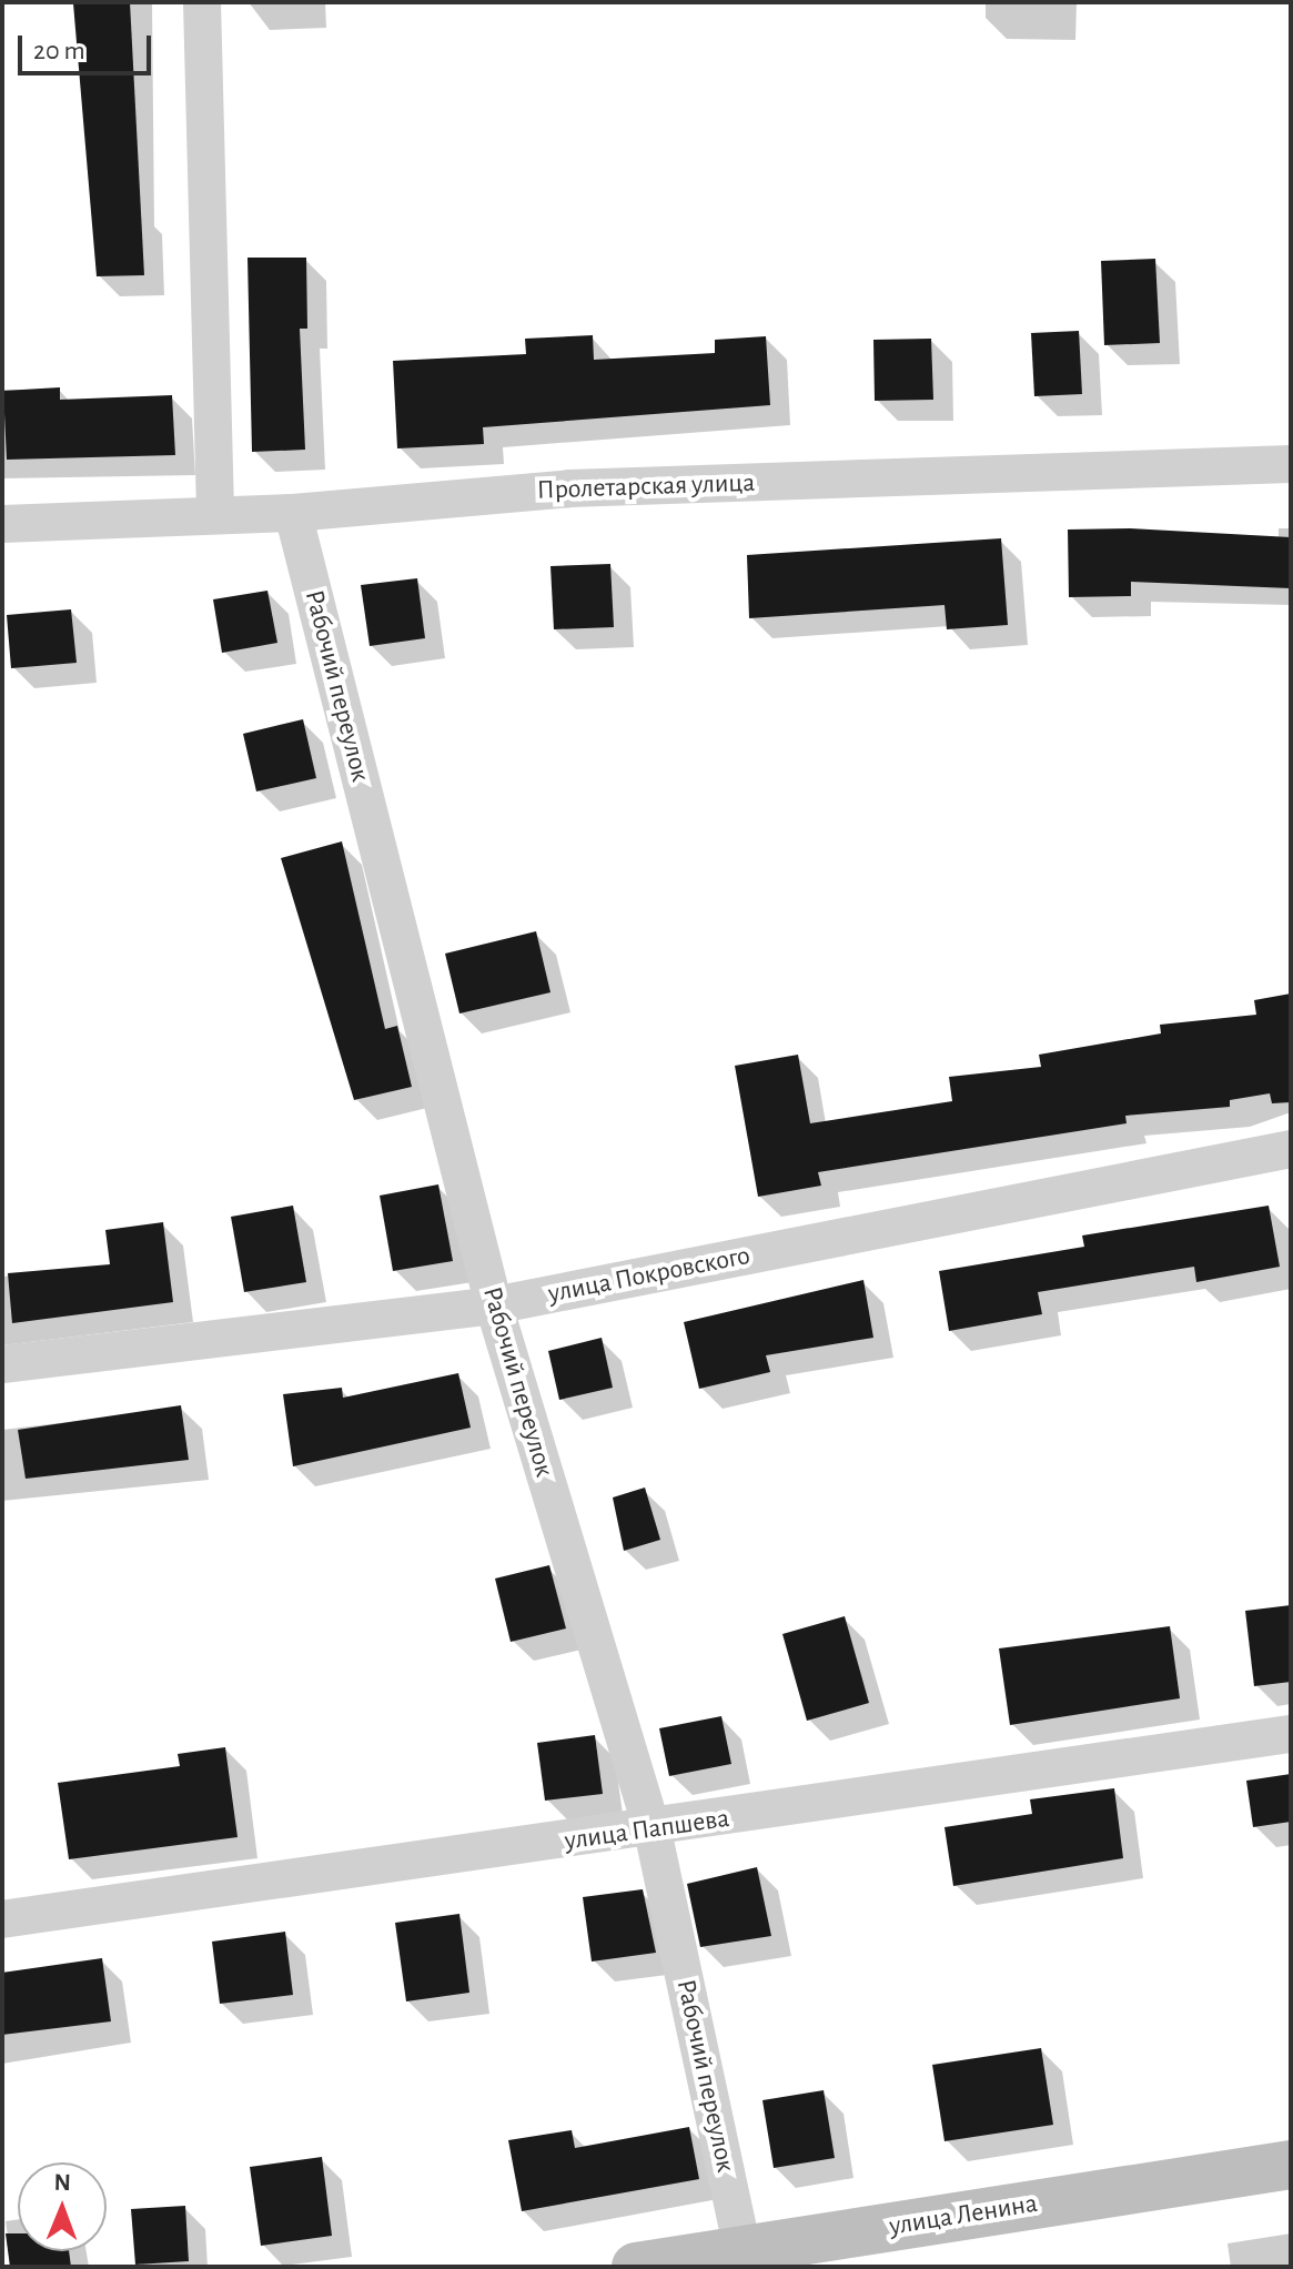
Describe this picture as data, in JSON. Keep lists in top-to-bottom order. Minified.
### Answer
{"streets":{"main road":["улица Ленина"],"street":["Пролетарская улица","Рабочий переулок","улица Покровского","улица Папшева"]},"crossings":[["Пролетарская улица","Рабочий переулок"],["Рабочий переулок","улица Покровского"],["Рабочий переулок","улица Папшева"],["Рабочий переулок","улица Ленина"]],"scale_bar":"20 m","north":"top"}
